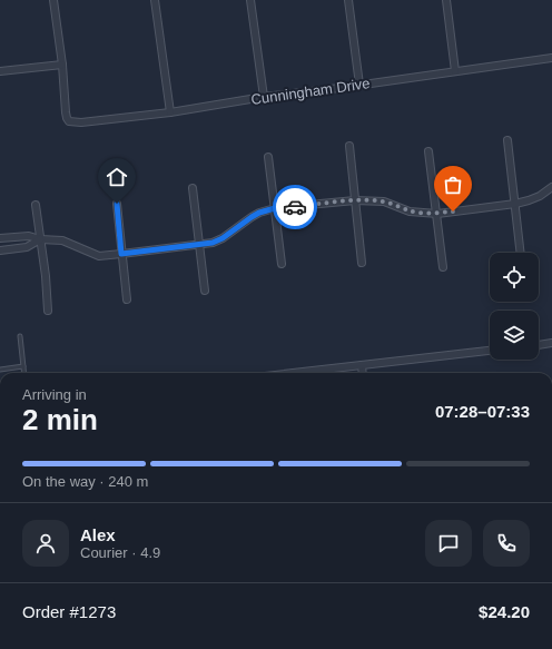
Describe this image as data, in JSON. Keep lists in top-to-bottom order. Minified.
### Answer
{"streets":{"street":["Cunningham Drive"]},"page":{"heading":["2 min","Arriving in","07:28–07:33"],"panel":["Alex","Courier · 4.9","Order #1273","$24.20"],"bar":"On the way · 240 m"}}
